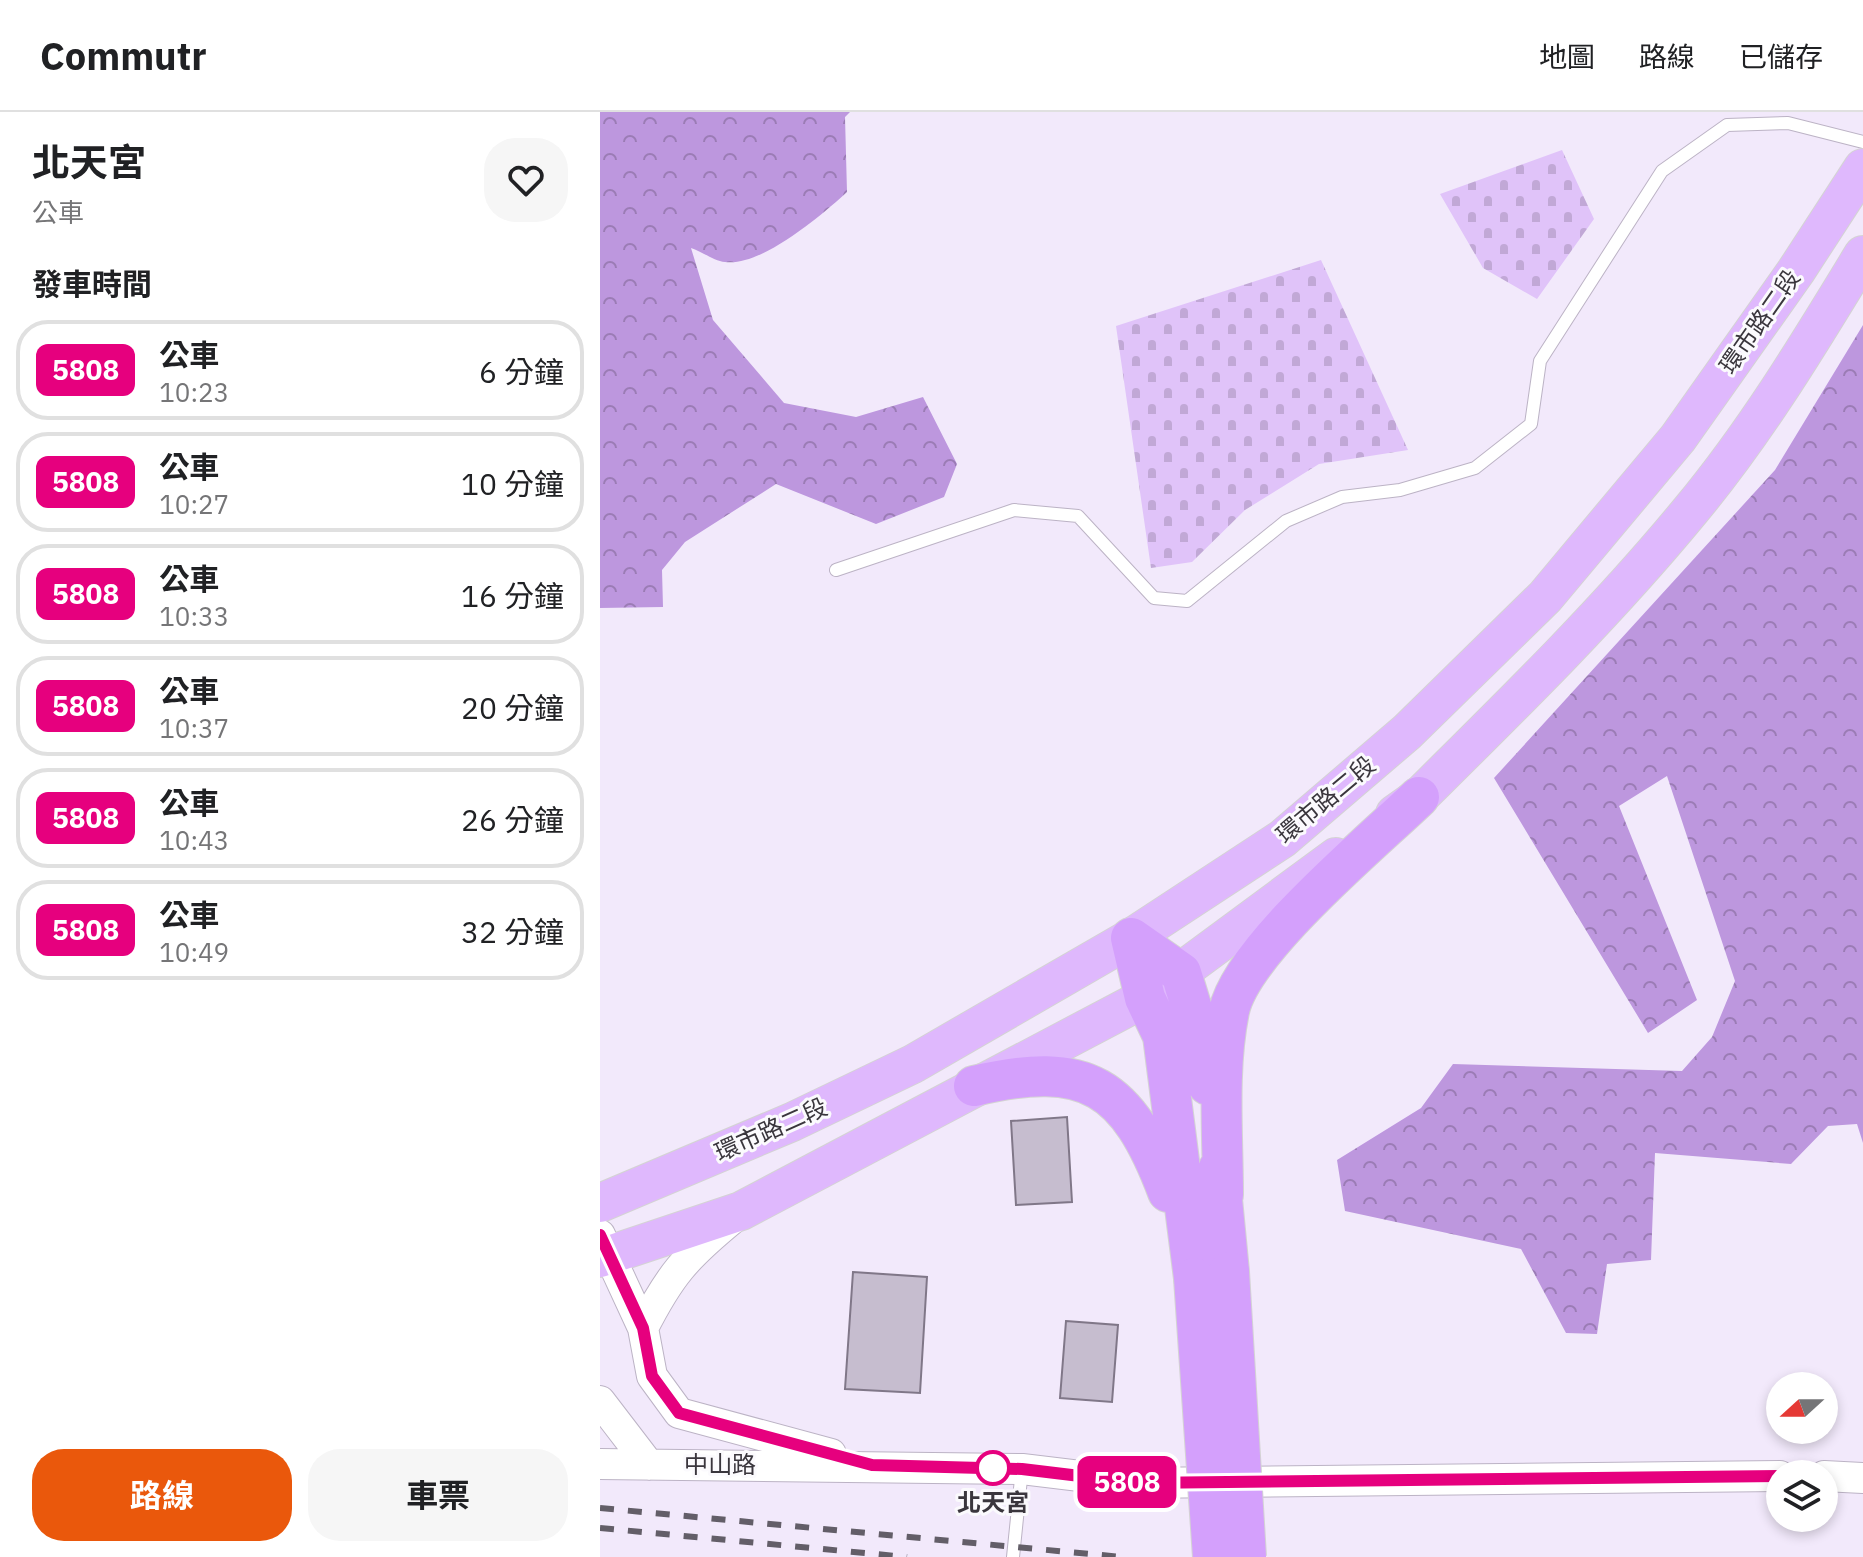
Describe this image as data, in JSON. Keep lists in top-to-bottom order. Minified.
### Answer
{"streets":{"main road":["環市路二段"],"street":["中山路"]},"crossings":[["環市路二段","中山路"]],"places":["北天宮"],"lines":["bus line 5808"],"north":"left","page":{"header":"Commutr","nav":["地圖","路線","已儲存"],"heading":[["北天宮","公車"],"發車時間"],"on_map":"5808","list":[{"mark":"5808","name":"公車","note":"10:23","value":"6 分鐘"},{"mark":"5808","name":"公車","note":"10:27","value":"10 分鐘"},{"mark":"5808","name":"公車","note":"10:33","value":"16 分鐘"},{"mark":"5808","name":"公車","note":"10:37","value":"20 分鐘"},{"mark":"5808","name":"公車","note":"10:43","value":"26 分鐘"},{"mark":"5808","name":"公車","note":"10:49","value":"32 分鐘"}],"buttons":["路線","車票"]}}
